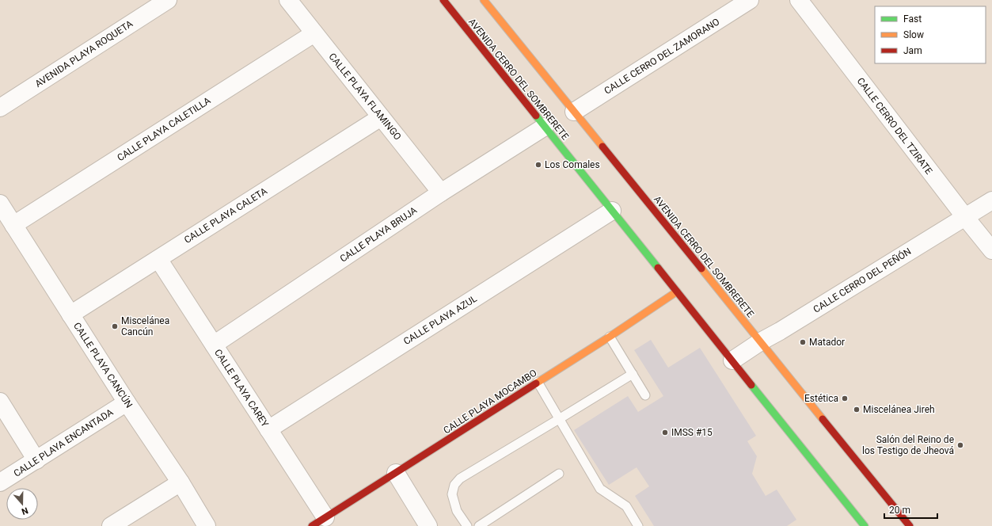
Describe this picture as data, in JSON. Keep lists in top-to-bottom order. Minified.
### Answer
{"streets":{"main road":["AVENIDA CERRO DEL SOMBRERETE","CALLE PLAYA MOCAMBO"],"street":["AVENIDA PLAYA ROQUETA","CALLE CERRO DEL ZAMORANO","CALLE PLAYA FLAMINGO","CALLE CERRO DEL TZIRATE","CALLE PLAYA CALETILLA","CALLE PLAYA CALETA","CALLE PLAYA BRUJA","CALLE CERRO DEL PEÑÓN","CALLE PLAYA AZUL","CALLE PLAYA CANCÚN","CALLE PLAYA CAREY","CALLE PLAYA ENCANTADA"]},"crossings":[["CALLE CERRO DEL ZAMORANO","AVENIDA CERRO DEL SOMBRERETE"],["AVENIDA CERRO DEL SOMBRERETE","CALLE PLAYA BRUJA"],["AVENIDA CERRO DEL SOMBRERETE","CALLE CERRO DEL PEÑÓN"],["AVENIDA CERRO DEL SOMBRERETE","CALLE PLAYA AZUL"],["AVENIDA CERRO DEL SOMBRERETE","CALLE PLAYA MOCAMBO"],["CALLE PLAYA FLAMINGO","CALLE PLAYA CALETILLA"],["CALLE PLAYA FLAMINGO","CALLE PLAYA CALETA"],["CALLE PLAYA FLAMINGO","CALLE PLAYA BRUJA"],["CALLE CERRO DEL TZIRATE","CALLE CERRO DEL PEÑÓN"],["CALLE PLAYA CALETILLA","CALLE PLAYA CANCÚN"],["CALLE PLAYA CALETA","CALLE PLAYA CANCÚN"],["CALLE PLAYA CALETA","CALLE PLAYA CAREY"],["CALLE PLAYA BRUJA","CALLE PLAYA CAREY"],["CALLE PLAYA AZUL","CALLE PLAYA CAREY"],["CALLE PLAYA CANCÚN","CALLE PLAYA ENCANTADA"],["CALLE PLAYA CAREY","CALLE PLAYA MOCAMBO"]],"places":["Los Comales","Miscelánea Cancún","Matador","Estética","Miscelánea Jireh","IMSS #15","Salón del Reino de los Testigo de Jheová"],"legend":["Fast","Slow","Jam"],"scale_bar":"20 m","north":"bottom"}
